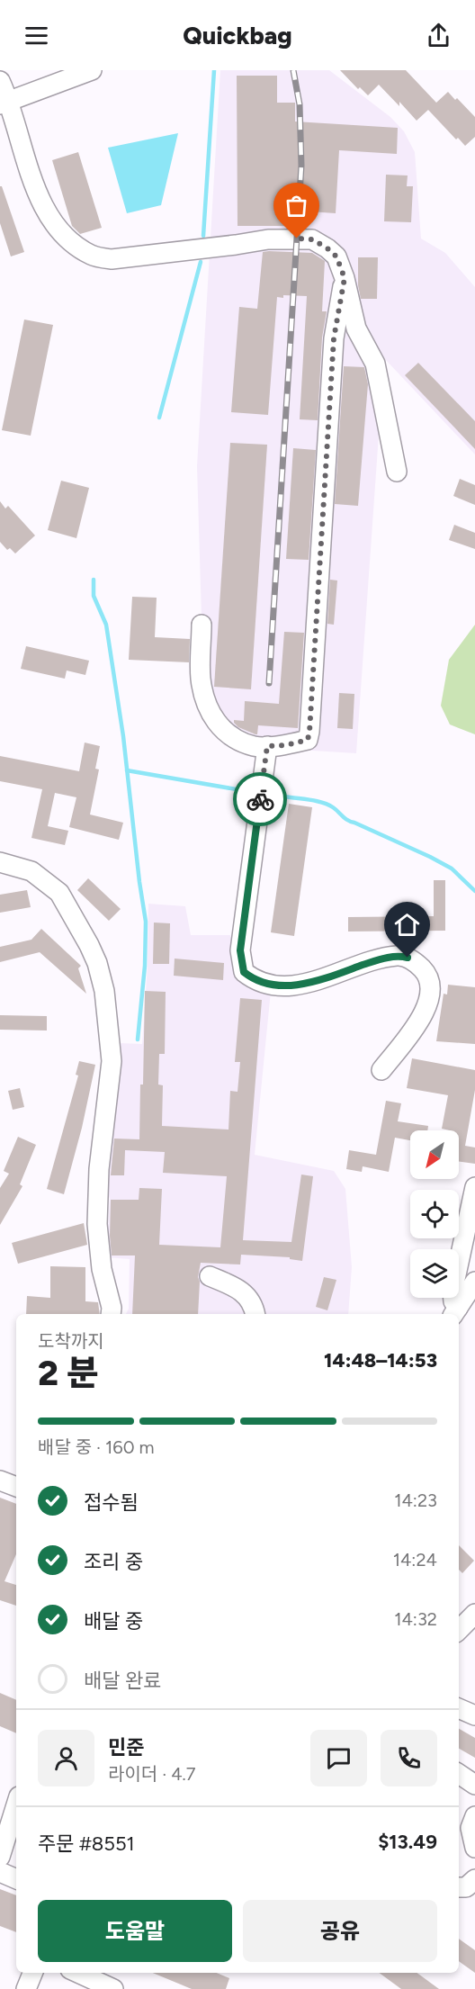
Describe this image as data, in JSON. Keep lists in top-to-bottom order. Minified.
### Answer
{"north":"bottom left","page":{"header":"Quickbag","heading":["2 분","도착까지","14:48–14:53"],"panel":["민준","라이더 · 4.7","주문 #8551","$13.49"],"bar":"배달 중 · 160 m","list":[["접수됨","14:23"],["조리 중","14:24"],["배달 중","14:32"],"배달 완료"],"buttons":["도움말","공유"]}}
